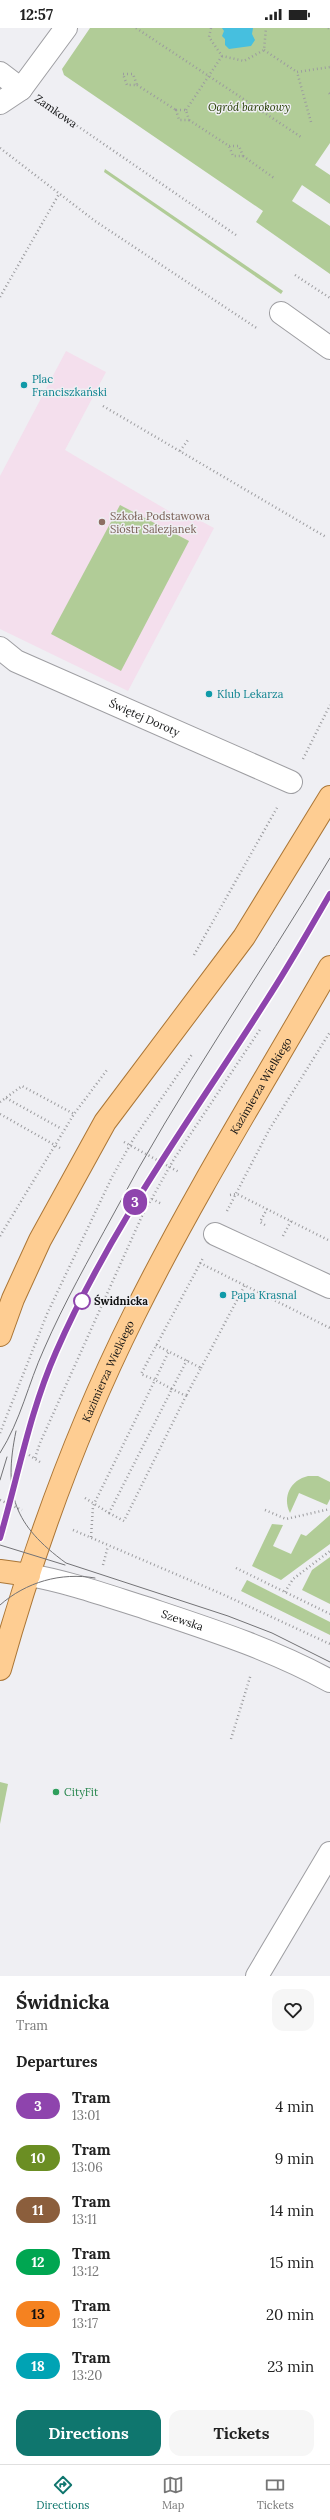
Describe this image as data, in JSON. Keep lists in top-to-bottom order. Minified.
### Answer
{"streets":{"main road":["Kazimierza Wielkiego"],"street":["Świętej Doroty","Szewska"],"path":["Zamkowa"]},"crossings":[["Kazimierza Wielkiego","Szewska"]],"parks":["Ogród barokowy"],"places":["Plac Franciszkański","Szkoła Podstawowa Sióstr Salezjanek","Klub Lekarza","Papa Krasnal","Świdnicka","CityFit"],"lines":["tram line 3"],"page":{"status":"12:57","on_map":"3","heading":[["Świdnicka","Tram"],"Departures"],"list":[{"mark":"3","name":"Tram","note":"13:01","value":"4 min"},{"mark":"10","name":"Tram","note":"13:06","value":"9 min"},{"mark":"11","name":"Tram","note":"13:11","value":"14 min"},{"mark":"12","name":"Tram","note":"13:12","value":"15 min"},{"mark":"13","name":"Tram","note":"13:17","value":"20 min"},{"mark":"18","name":"Tram","note":"13:20","value":"23 min"}],"buttons":["Directions","Tickets"],"tabs":["Directions","Map","Tickets"]}}
